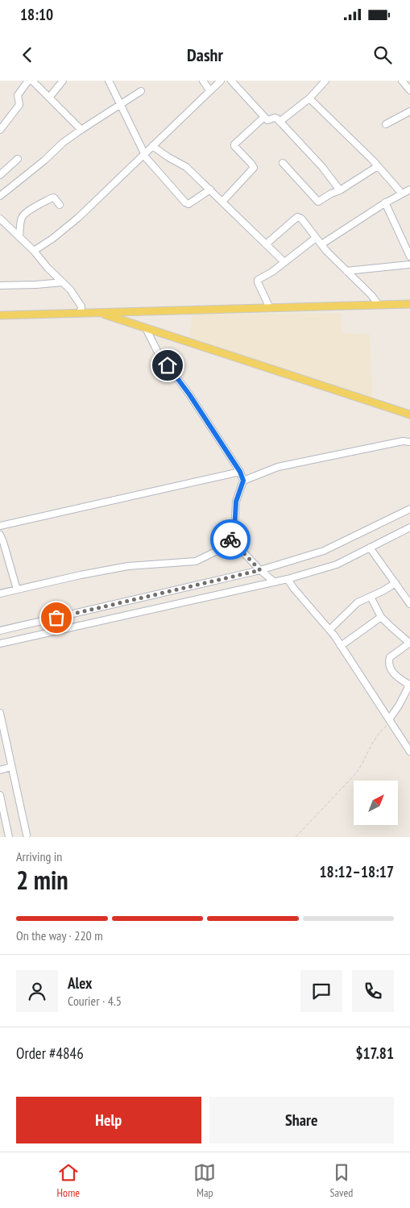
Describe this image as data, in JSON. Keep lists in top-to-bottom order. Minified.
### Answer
{"north":"top right","page":{"status":"18:10","header":"Dashr","heading":["2 min","Arriving in","18:12–18:17"],"panel":["Alex","Courier · 4.5","Order #4846","$17.81"],"bar":"On the way · 220 m","buttons":["Help","Share"],"tabs":["Home","Map","Saved"]}}
